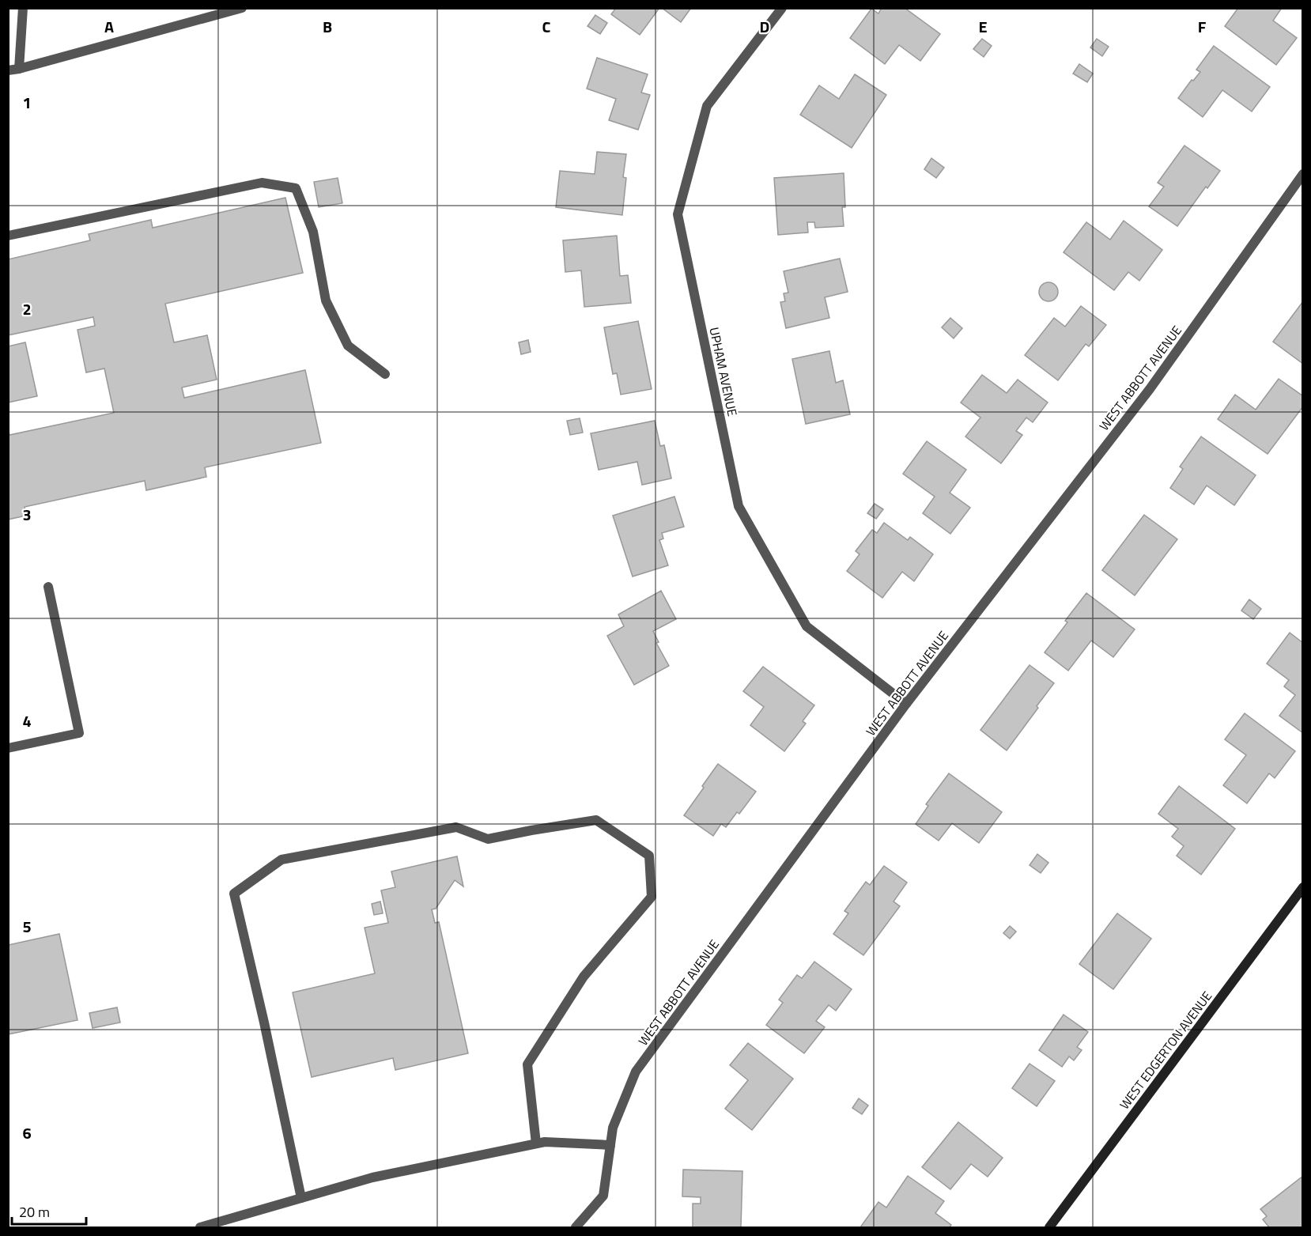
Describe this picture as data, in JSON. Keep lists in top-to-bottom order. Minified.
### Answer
{"streets":{"street":["UPHAM AVENUE","WEST ABBOTT AVENUE","WEST EDGERTON AVENUE"]},"crossings":[["UPHAM AVENUE","WEST ABBOTT AVENUE"]],"scale_bar":"20 m","grid":{"columns":["A","B","C","D","E","F"],"rows":["1","2","3","4","5","6"]}}
